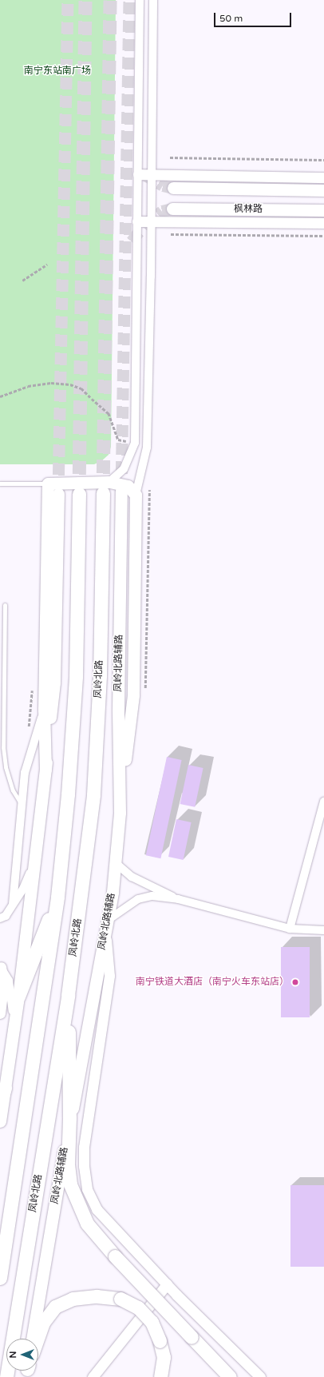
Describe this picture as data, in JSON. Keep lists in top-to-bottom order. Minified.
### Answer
{"streets":{"highway":["凤岭北路"],"main road":["枫林路","凤岭北路辅路"]},"parks":["南宁东站南广场"],"places":["南宁铁道大酒店（南宁火车东站店）"],"scale_bar":"50 m","north":"left"}
